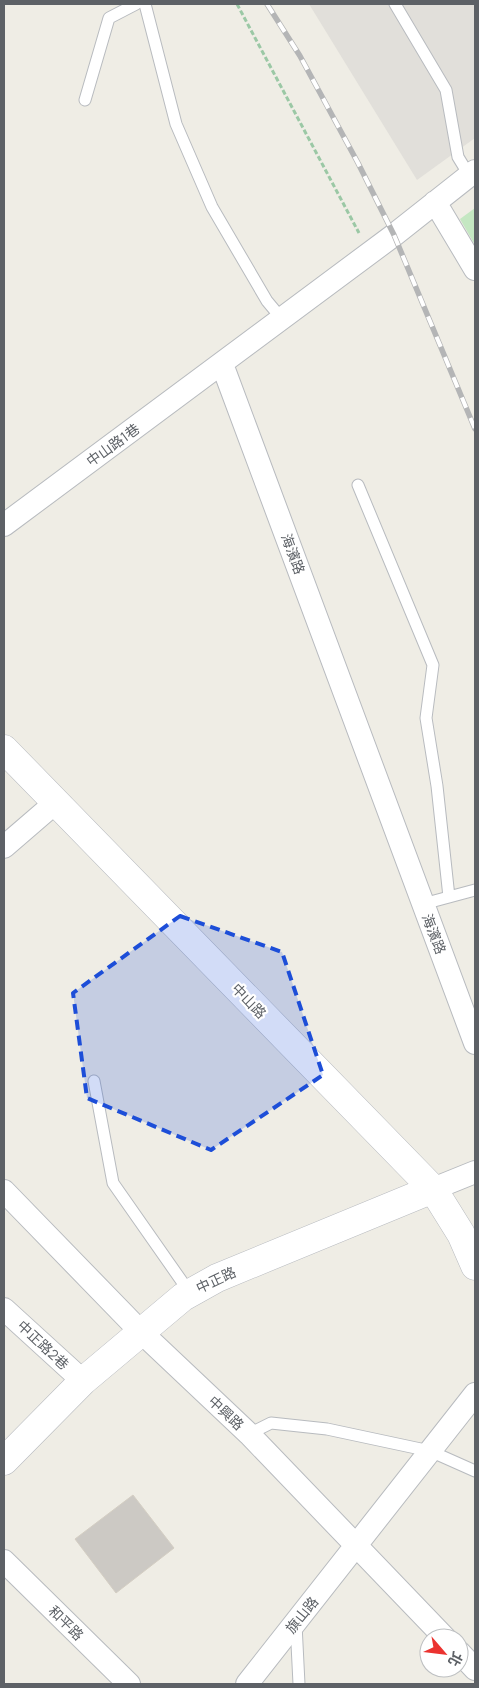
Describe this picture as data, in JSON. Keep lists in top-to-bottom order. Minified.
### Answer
{"streets":{"main road":["中山路","中正路"],"street":["中山路1巷","海濱路","中正路2巷","中興路","旗山路","和平路"]},"crossings":[["中山路1巷","海濱路"],["中山路","中正路"],["中正路","中正路2巷"],["中正路","中興路"],["中興路","旗山路"]],"north":"bottom right"}
